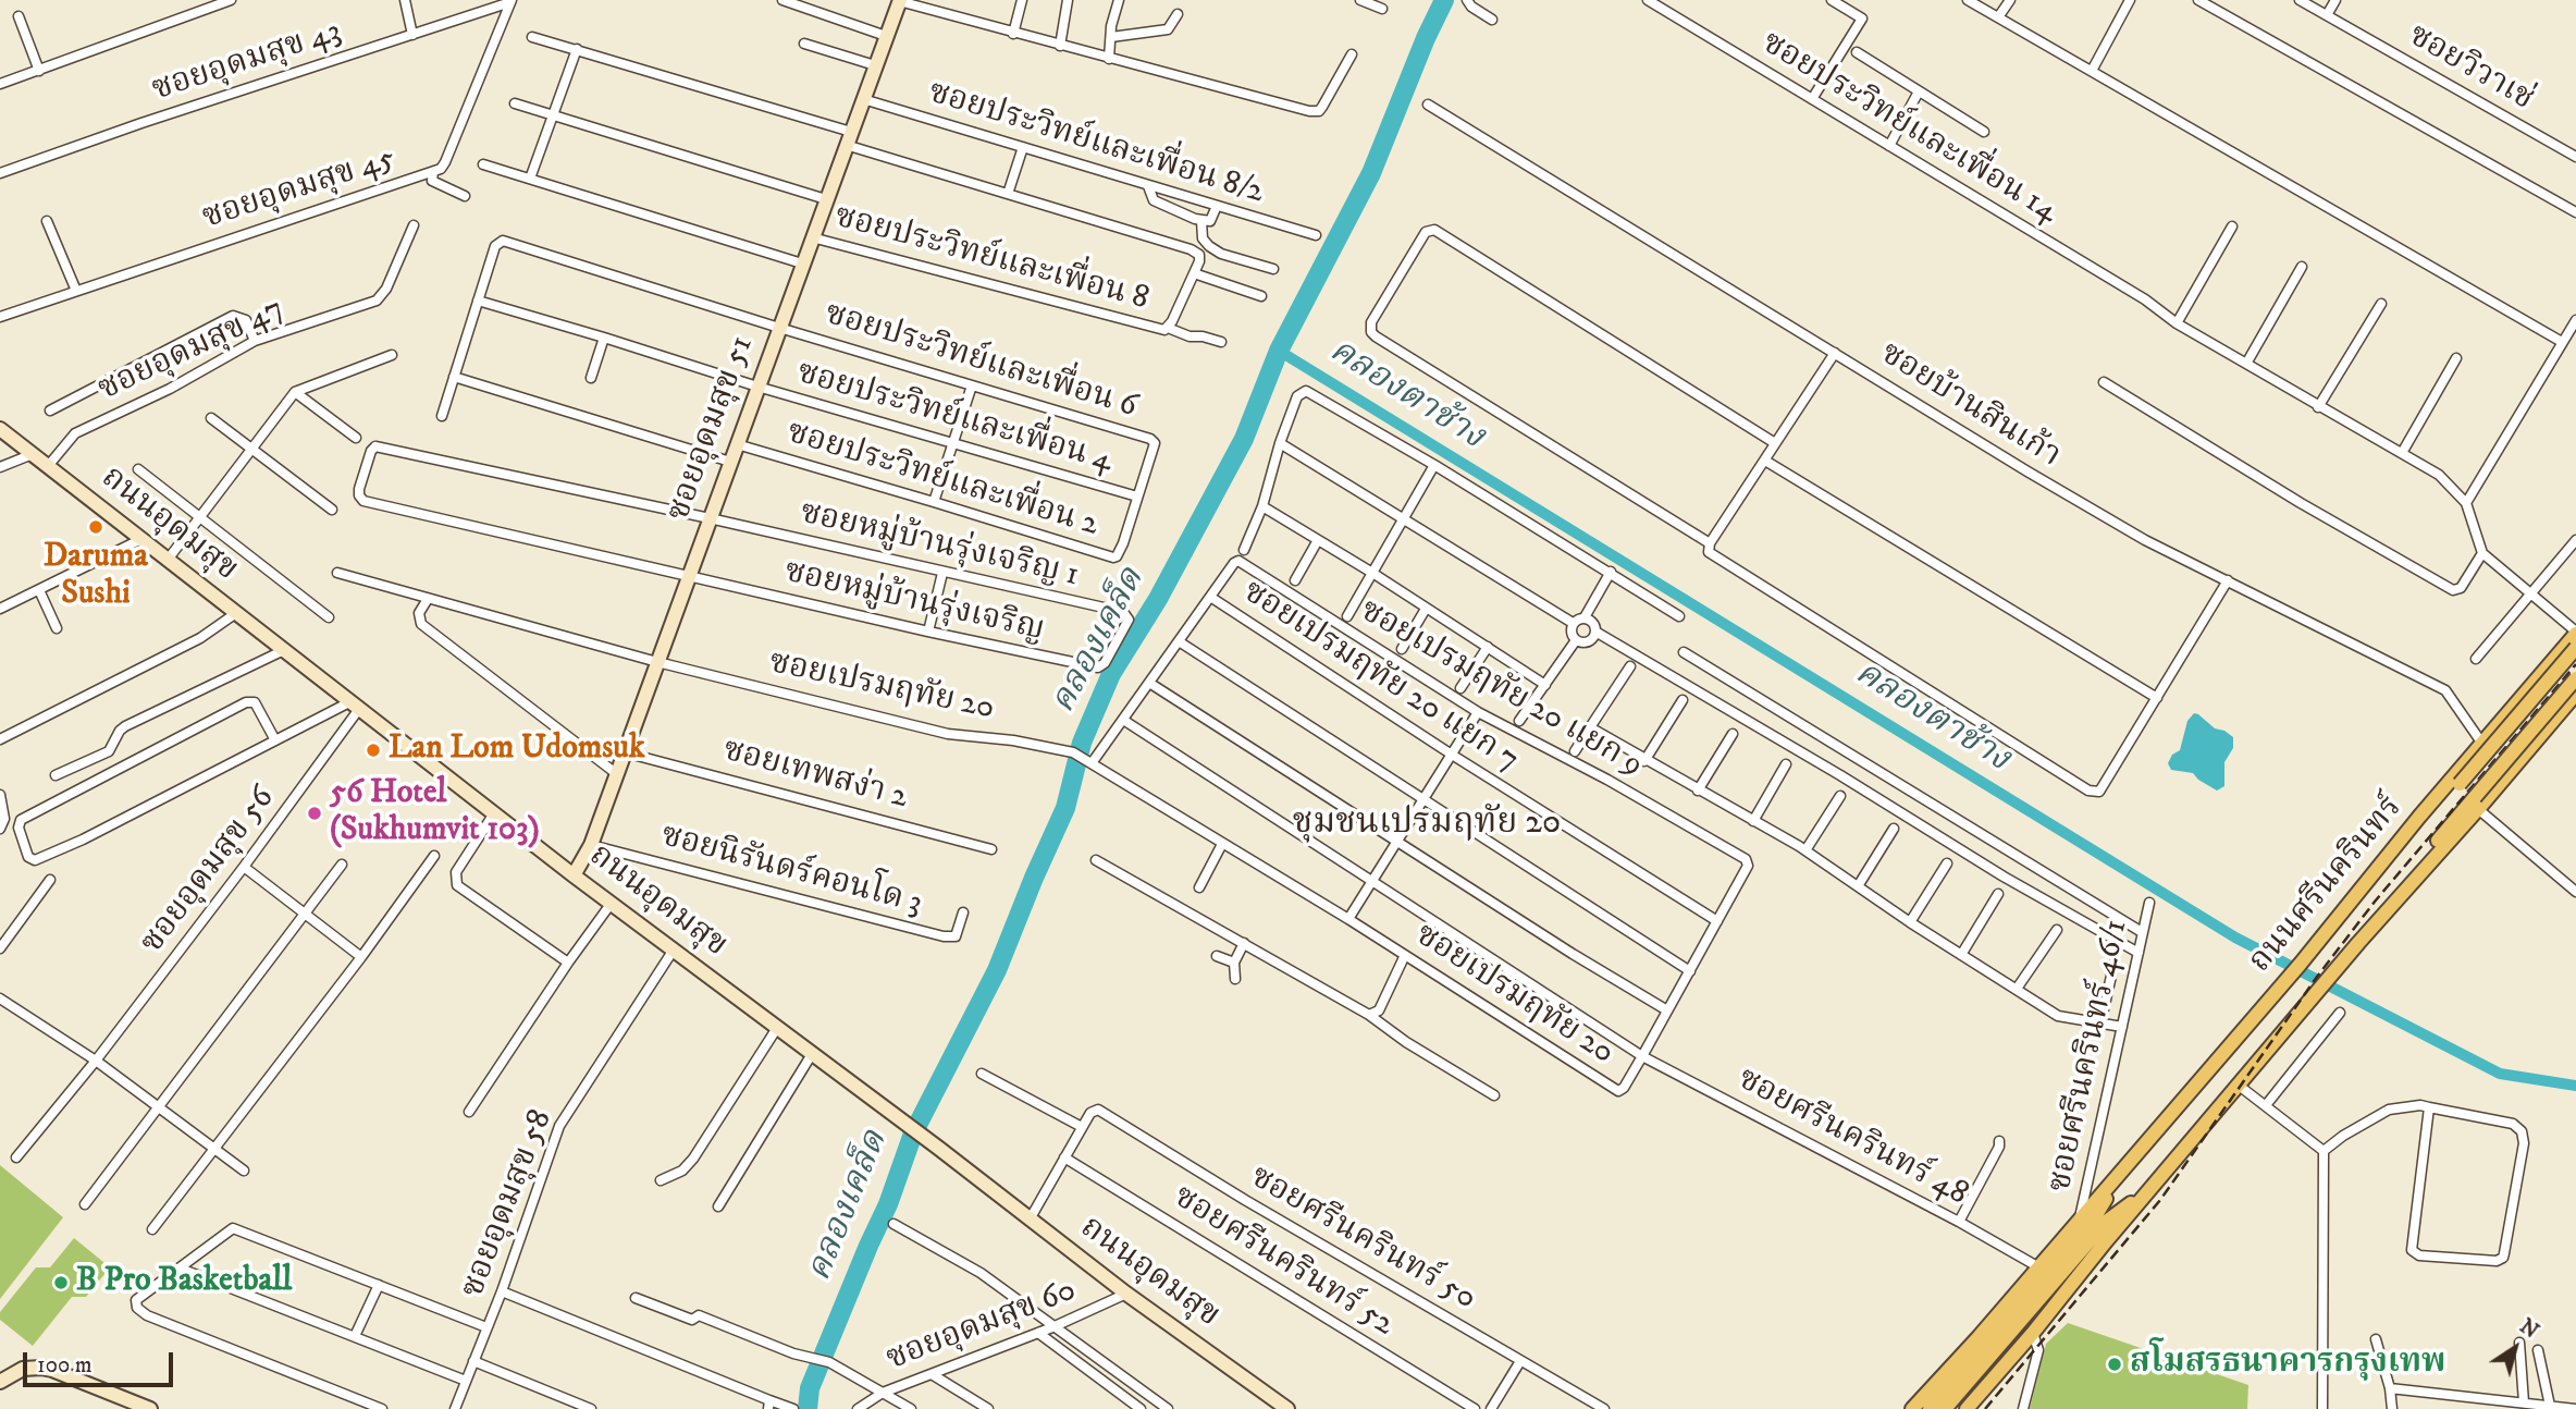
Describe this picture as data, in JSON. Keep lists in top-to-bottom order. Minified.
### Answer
{"streets":{"main road":["ซอยอุดมสุข 51","ถนนอุดมสุข","ถนนศรีนครินทร์"],"street":["ซอยอุดมสุข 43","ซอยวิวาเช่","ซอยประวิทย์และเพื่อน 14","ซอยประวิทย์และเพื่อน 8/2","ซอยอุดมสุข 45","ซอยประวิทย์และเพื่อน 8","ซอยอุดมสุข 47","ซอยประวิทย์และเพื่อน 6","ซอยบ้านสินเก้า","ซอยประวิทย์และเพื่อน 4","ซอยประวิทย์และเพื่อน 2","ซอยหมู่บ้านรุ่งเจริญ 1","ซอยหมู่บ้านรุ่งเจริญ","ซอยเปรมฤทัย 20 แยก 7","ซอยเปรมฤทัย 20","ซอยเปรมฤทัย 20 แยก 9","ซอยเทพสง่า 2","ซอยอุดมสุข 56","ซอยนิรันดร์คอนโด 3","ซอยศรีนครินทร์ 46/1","ซอยศรีนครินทร์ 48","ซอยอุดมสุข 58","ซอยศรีนครินทร์ 50","ซอยศรีนครินทร์ 52","ซอยอุดมสุข 60"]},"crossings":[["ซอยอุดมสุข 43","ซอยอุดมสุข 45"],["ซอยประวิทย์และเพื่อน 8/2","ซอยอุดมสุข 51"],["ซอยประวิทย์และเพื่อน 8","ซอยอุดมสุข 51"],["ซอยอุดมสุข 47","ถนนอุดมสุข"],["ซอยประวิทย์และเพื่อน 6","ซอยประวิทย์และเพื่อน 4"],["ซอยประวิทย์และเพื่อน 6","ซอยอุดมสุข 51"],["ซอยประวิทย์และเพื่อน 6","ซอยประวิทย์และเพื่อน 2"],["ซอยบ้านสินเก้า","ถนนศรีนครินทร์"],["ซอยประวิทย์และเพื่อน 4","ซอยอุดมสุข 51"],["ซอยประวิทย์และเพื่อน 4","ซอยประวิทย์และเพื่อน 2"],["ซอยอุดมสุข 51","ซอยประวิทย์และเพื่อน 2"],["ซอยอุดมสุข 51","ถนนอุดมสุข"],["ซอยอุดมสุข 51","ซอยหมู่บ้านรุ่งเจริญ 1"],["ซอยอุดมสุข 51","ซอยหมู่บ้านรุ่งเจริญ"],["ซอยอุดมสุข 51","ซอยเปรมฤทัย 20"],["ซอยอุดมสุข 51","ซอยเทพสง่า 2"],["ซอยอุดมสุข 51","ซอยนิรันดร์คอนโด 3"],["ถนนอุดมสุข","ซอยอุดมสุข 56"],["ถนนอุดมสุข","ซอยอุดมสุข 58"],["ถนนอุดมสุข","ซอยอุดมสุข 60"],["ซอยหมู่บ้านรุ่งเจริญ 1","ซอยหมู่บ้านรุ่งเจริญ"],["ซอยเปรมฤทัย 20 แยก 7","ซอยเปรมฤทัย 20"],["ซอยเปรมฤทัย 20 แยก 7","ซอยเปรมฤทัย 20 แยก 9"],["ซอยเปรมฤทัย 20","ซอยเปรมฤทัย 20 แยก 9"],["ซอยเปรมฤทัย 20","ซอยศรีนครินทร์ 48"],["ถนนศรีนครินทร์","ซอยศรีนครินทร์ 46/1"],["ถนนศรีนครินทร์","ซอยศรีนครินทร์ 48"]],"districts":["ชุมชนเปรมฤทัย 20"],"water":["คลองตาช้าง","คลองเคล็ด"],"places":["Daruma Sushi","Lan Lom Udomsuk","56 Hotel (Sukhumvit 103)","B Pro Basketball","สโมสรธนาคารกรุงเทพ"],"scale_bar":"100 m","north":"top right"}
